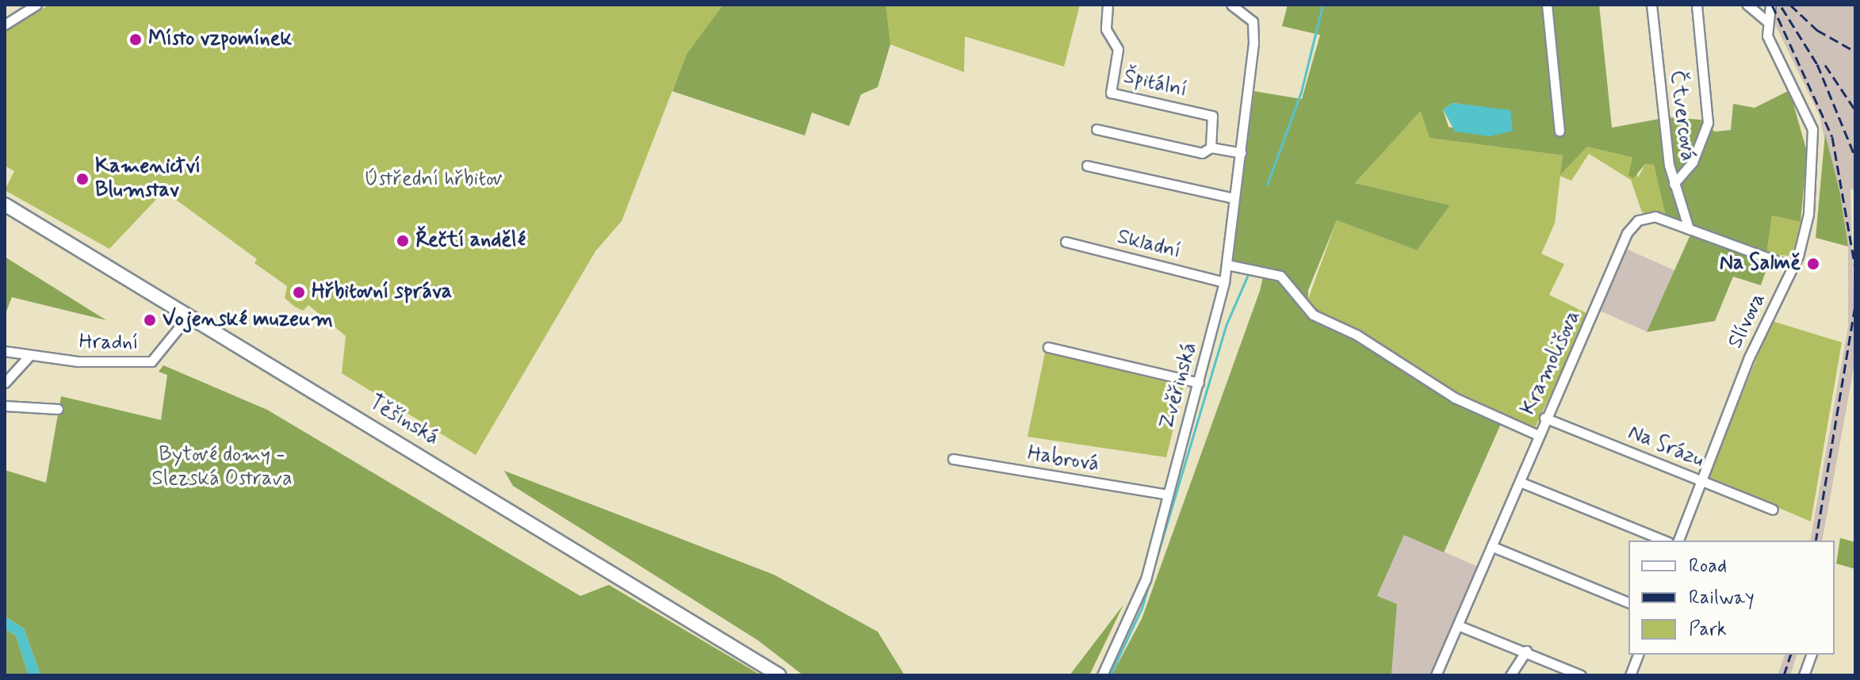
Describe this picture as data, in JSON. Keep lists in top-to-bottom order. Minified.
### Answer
{"streets":{"main road":["Těšínská"],"street":["Špitální","Čtvercová","Skladní","Slívova","Hradní","Kramolišova","Zvěřinská","Na Srázu","Habrová"]},"crossings":[["Čtvercová","Kramolišova"],["Skladní","Zvěřinská"],["Slívova","Kramolišova"],["Slívova","Na Srázu"],["Hradní","Těšínská"],["Kramolišova","Na Srázu"],["Zvěřinská","Habrová"]],"parks":["Ústřední hřbitov","Bytové domy - Slezská Ostrava"],"places":["Místo vzpomínek","Kamenictví Blumstav","Řečtí andělé","Na Salmě","Hřbitovní správa","Vojenské muzeum"],"legend":["Road","Railway","Park"]}
